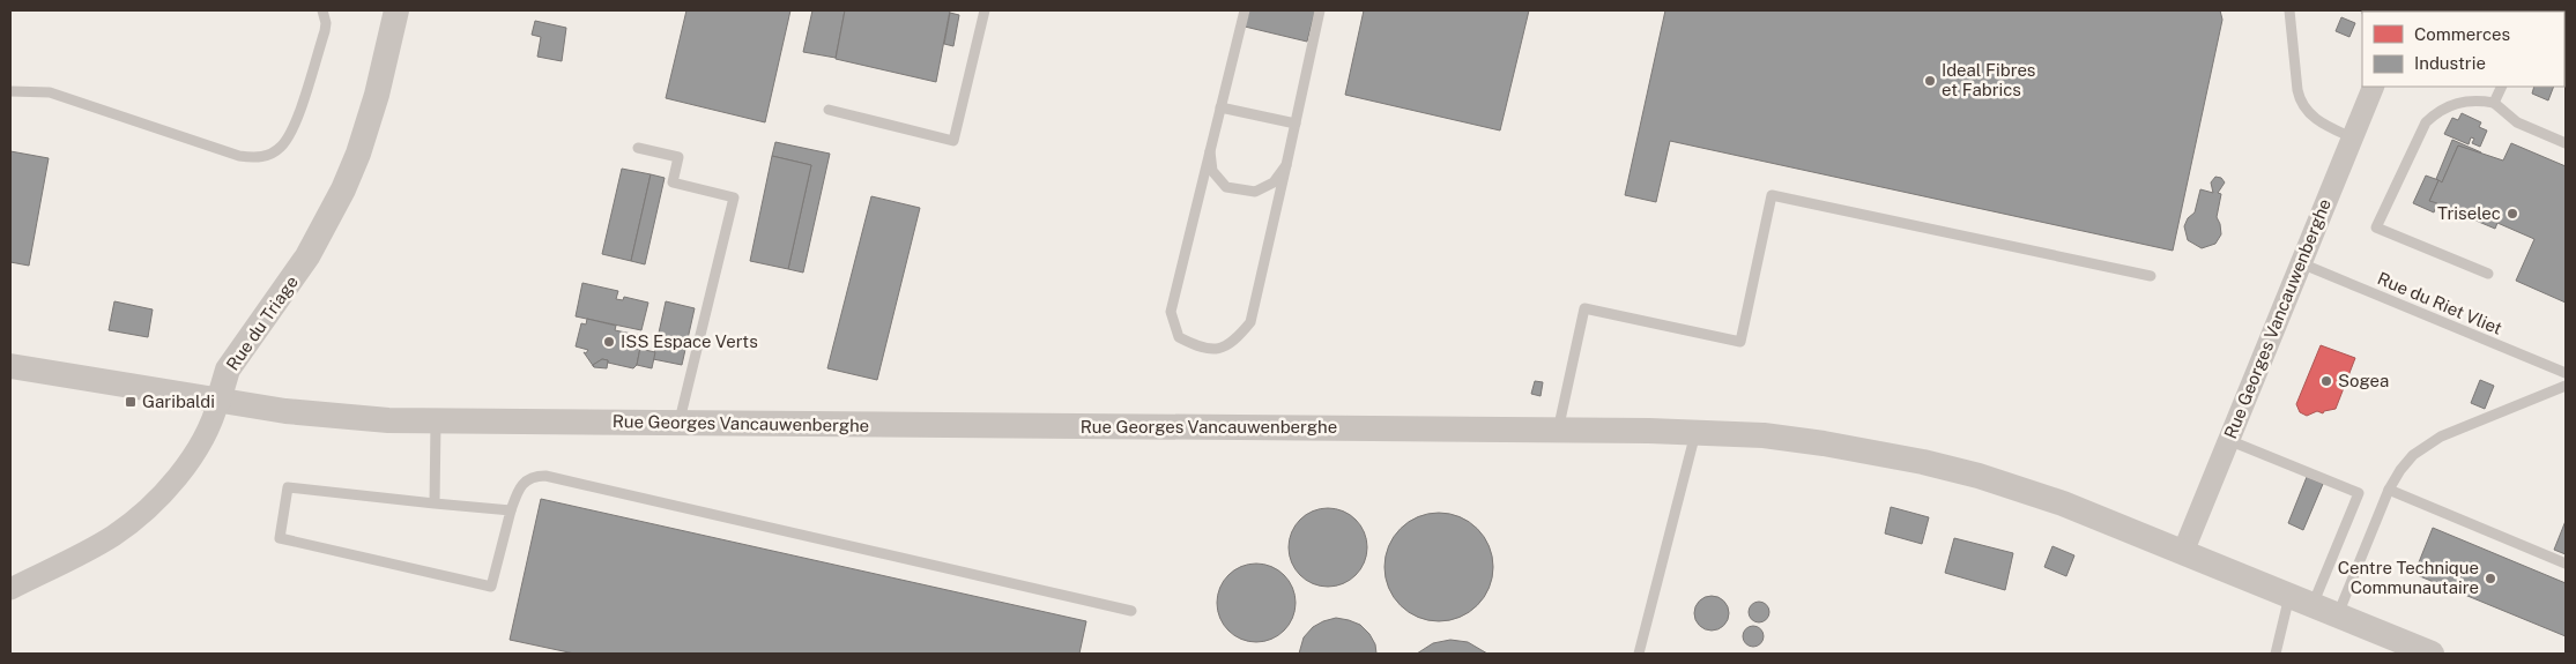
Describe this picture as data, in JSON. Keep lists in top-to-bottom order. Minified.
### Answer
{"streets":{"street":["Rue Georges Vancauwenberghe","Rue du Triage"],"lane":["Rue du Riet Vliet"]},"crossings":[["Rue du Riet Vliet","Rue Georges Vancauwenberghe"],["Rue Georges Vancauwenberghe","Rue du Triage"]],"places":{"other":["Ideal Fibres et Fabrics","Triselec","ISS Espace Verts","Sogea","Centre Technique Communautaire"],"transit":["Garibaldi"]},"legend":["Commerces","Industrie"]}
